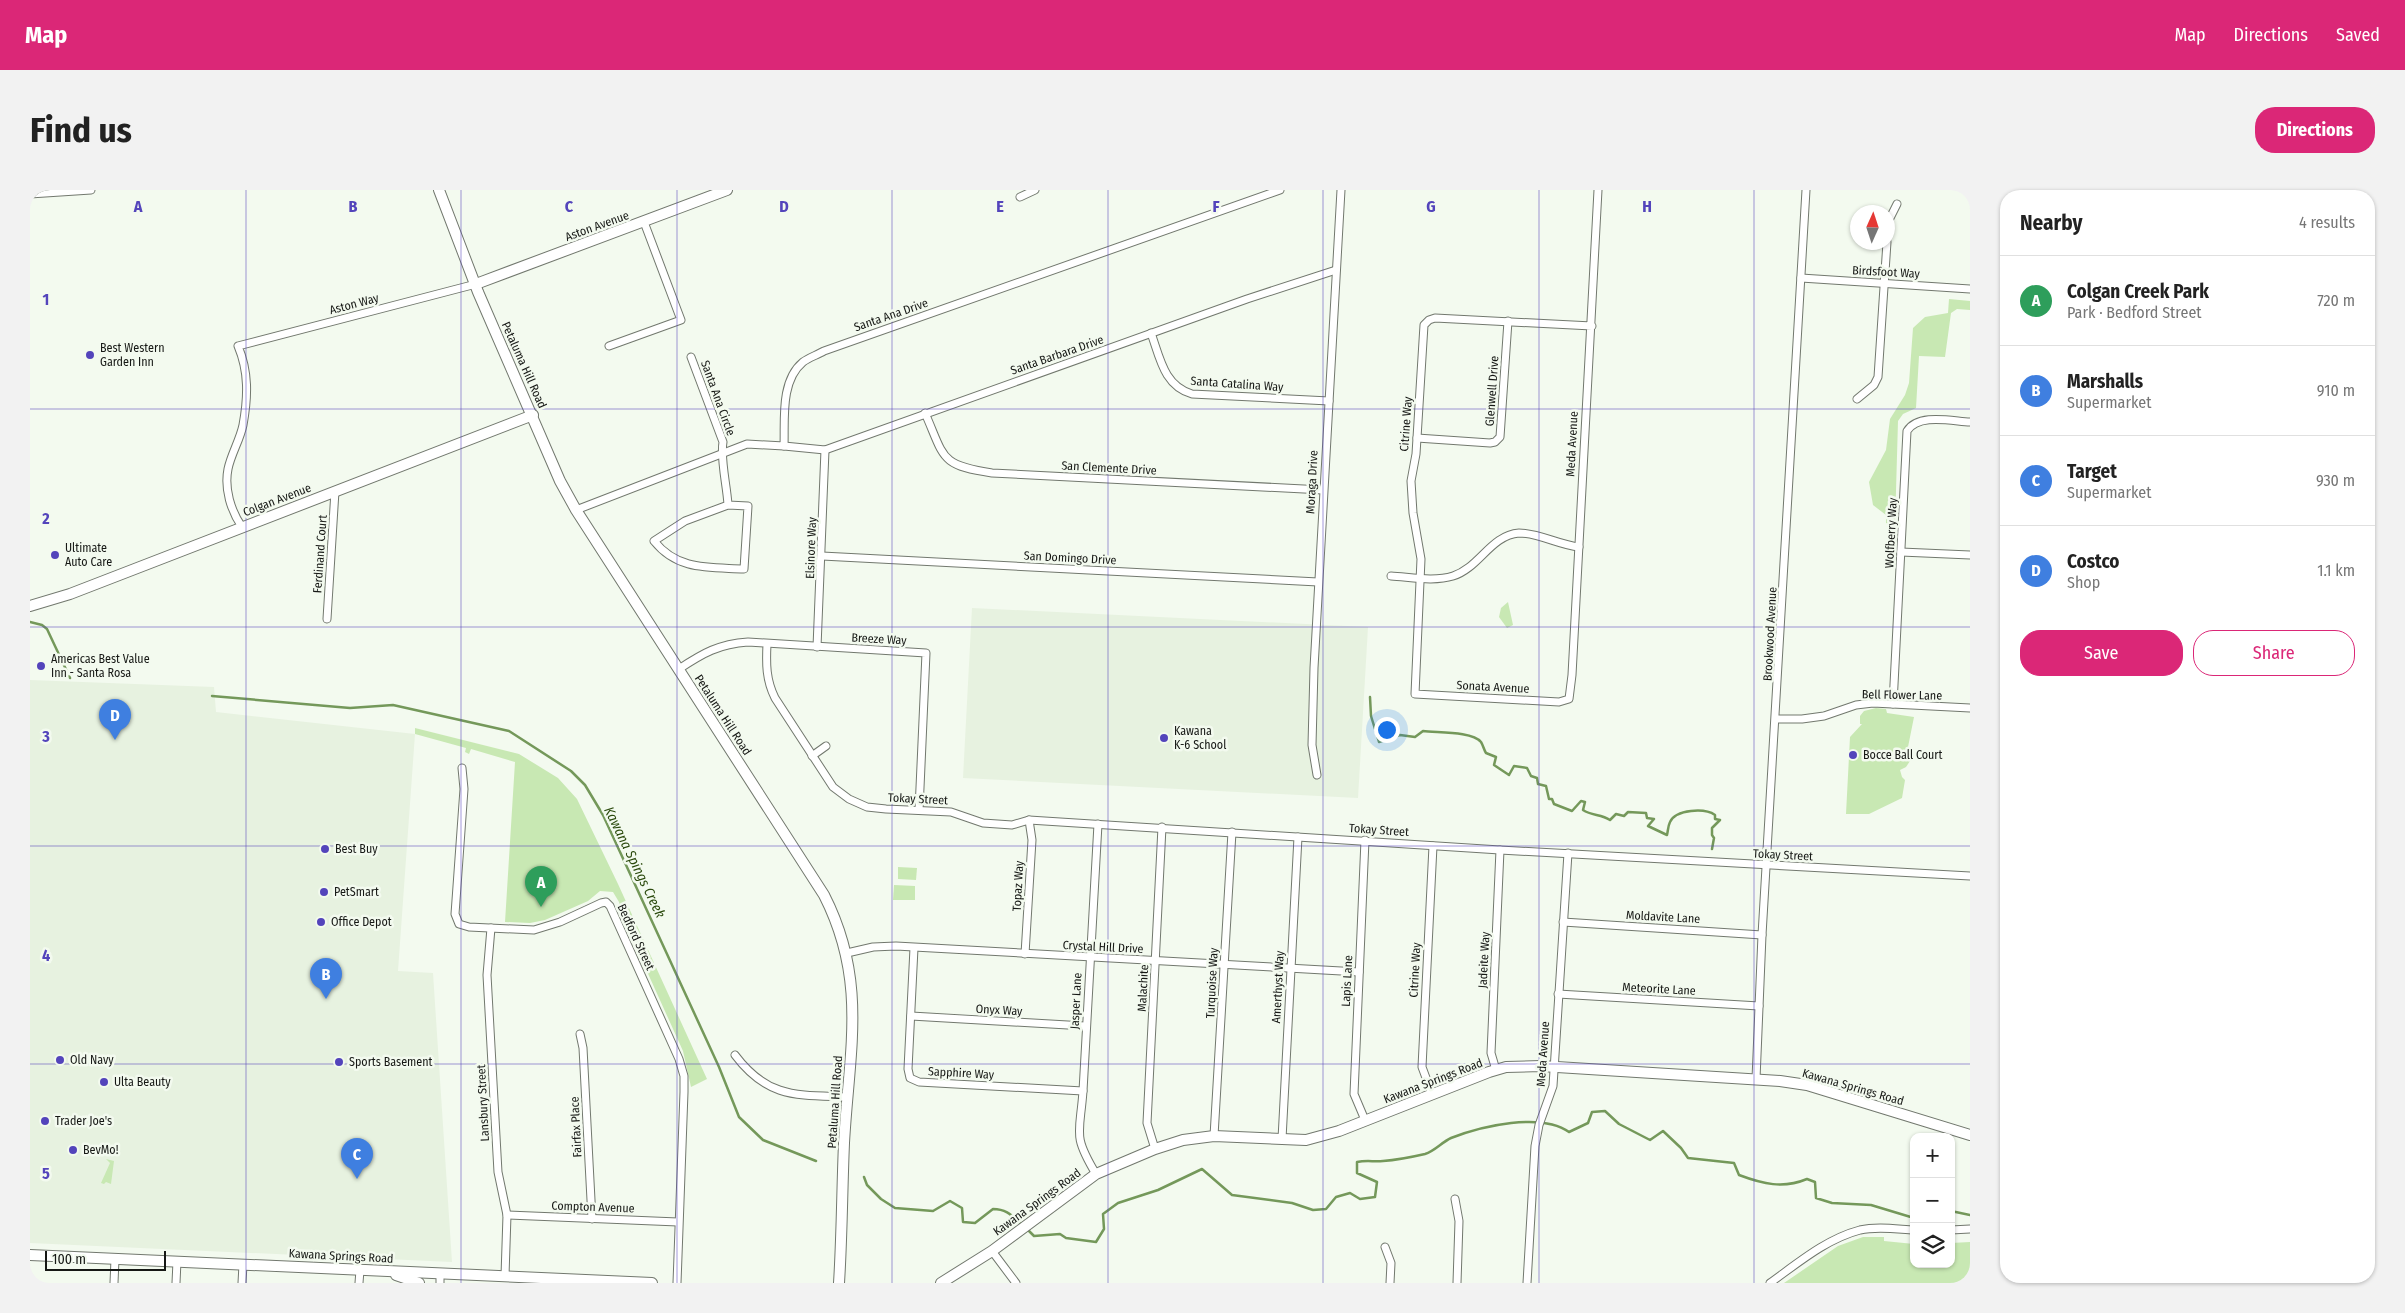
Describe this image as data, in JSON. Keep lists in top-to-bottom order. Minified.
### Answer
{"streets":{"street":["Aston Avenue","Birdsfoot Way","Aston Way","Santa Ana Drive","Santa Barbara Drive","Petaluma Hill Road","Santa Catalina Way","Glenwell Drive","Santa Ana Circle","Citrine Way","Meda Avenue","San Clemente Drive","Moraga Drive","Colgan Avenue","Wolfberry Way","Elsinore Way","Ferdinand Court","San Domingo Drive","Brookwood Avenue","Breeze Way","Sonata Avenue","Bell Flower Lane","Tokay Street","Topaz Way","Moldavite Lane","Bedford Street","Crystal Hill Drive","Jadeite Way","Lapis Lane","Turquoise Way","Amerthyst Way","Malachite","Meteorite Lane","Jasper Lane","Onyx Way","Sapphire Way","Kawana Springs Road","Lansbury Street","Fairfax Place","Compton Avenue"]},"crossings":[["Aston Avenue","Aston Way"],["Aston Avenue","Petaluma Hill Road"],["Birdsfoot Way","Brookwood Avenue"],["Aston Way","Petaluma Hill Road"],["Aston Way","Colgan Avenue"],["Santa Ana Drive","Santa Barbara Drive"],["Santa Barbara Drive","Santa Catalina Way"],["Santa Barbara Drive","San Clemente Drive"],["Santa Barbara Drive","Moraga Drive"],["Santa Barbara Drive","Elsinore Way"],["Petaluma Hill Road","Colgan Avenue"],["Petaluma Hill Road","Breeze Way"],["Petaluma Hill Road","Crystal Hill Drive"],["Santa Catalina Way","Moraga Drive"],["Glenwell Drive","Citrine Way"],["Citrine Way","Meda Avenue"],["Citrine Way","Sonata Avenue"],["Citrine Way","Tokay Street"],["Citrine Way","Kawana Springs Road"],["Meda Avenue","Sonata Avenue"],["Meda Avenue","Tokay Street"],["Meda Avenue","Moldavite Lane"],["Meda Avenue","Meteorite Lane"],["Meda Avenue","Kawana Springs Road"],["San Clemente Drive","Moraga Drive"],["Moraga Drive","San Domingo Drive"],["Colgan Avenue","Ferdinand Court"],["Wolfberry Way","Bell Flower Lane"],["Elsinore Way","San Domingo Drive"],["Elsinore Way","Breeze Way"],["Brookwood Avenue","Bell Flower Lane"],["Brookwood Avenue","Tokay Street"],["Brookwood Avenue","Moldavite Lane"],["Brookwood Avenue","Meteorite Lane"],["Brookwood Avenue","Kawana Springs Road"],["Breeze Way","Tokay Street"],["Tokay Street","Topaz Way"],["Tokay Street","Jadeite Way"],["Tokay Street","Lapis Lane"],["Tokay Street","Turquoise Way"],["Tokay Street","Amerthyst Way"],["Tokay Street","Malachite"],["Tokay Street","Jasper Lane"],["Topaz Way","Crystal Hill Drive"],["Bedford Street","Lansbury Street"],["Bedford Street","Compton Avenue"],["Crystal Hill Drive","Lapis Lane"],["Crystal Hill Drive","Turquoise Way"],["Crystal Hill Drive","Amerthyst Way"],["Crystal Hill Drive","Malachite"],["Crystal Hill Drive","Jasper Lane"],["Crystal Hill Drive","Sapphire Way"],["Jadeite Way","Kawana Springs Road"],["Lapis Lane","Kawana Springs Road"],["Turquoise Way","Kawana Springs Road"],["Amerthyst Way","Kawana Springs Road"],["Malachite","Kawana Springs Road"],["Jasper Lane","Onyx Way"],["Jasper Lane","Sapphire Way"],["Jasper Lane","Kawana Springs Road"],["Onyx Way","Sapphire Way"],["Kawana Springs Road","Lansbury Street"],["Lansbury Street","Compton Avenue"],["Fairfax Place","Compton Avenue"]],"water":["Kawana Spings Creek"],"places":["Best Western Garden Inn","Ultimate Auto Care","Americas Best Value Inn - Santa Rosa","Kawana K-6 School","Bocce Ball Court","Best Buy","PetSmart","Office Depot","Old Navy","Sports Basement","Ulta Beauty","Trader Joe's","BevMo!"],"scale_bar":"100 m","north":"top","page":{"header":"Map","nav":["Map","Directions","Saved"],"buttons":["Directions",["Save","Share"]],"title":"Find us","heading":["Nearby","4 results"],"list":[{"mark":"A","name":"Colgan Creek Park","note":"Park · Bedford Street","value":"720 m"},{"mark":"B","name":"Marshalls","note":"Supermarket","value":"910 m"},{"mark":"C","name":"Target","note":"Supermarket","value":"930 m"},{"mark":"D","name":"Costco","note":"Shop","value":"1.1 km"}],"pins":["D","A","B","C"],"map_buttons":["+","−"],"scale":"100 m"},"grid":{"columns":["A","B","C","D","E","F","G","H"],"rows":["1","2","3","4","5"]}}
